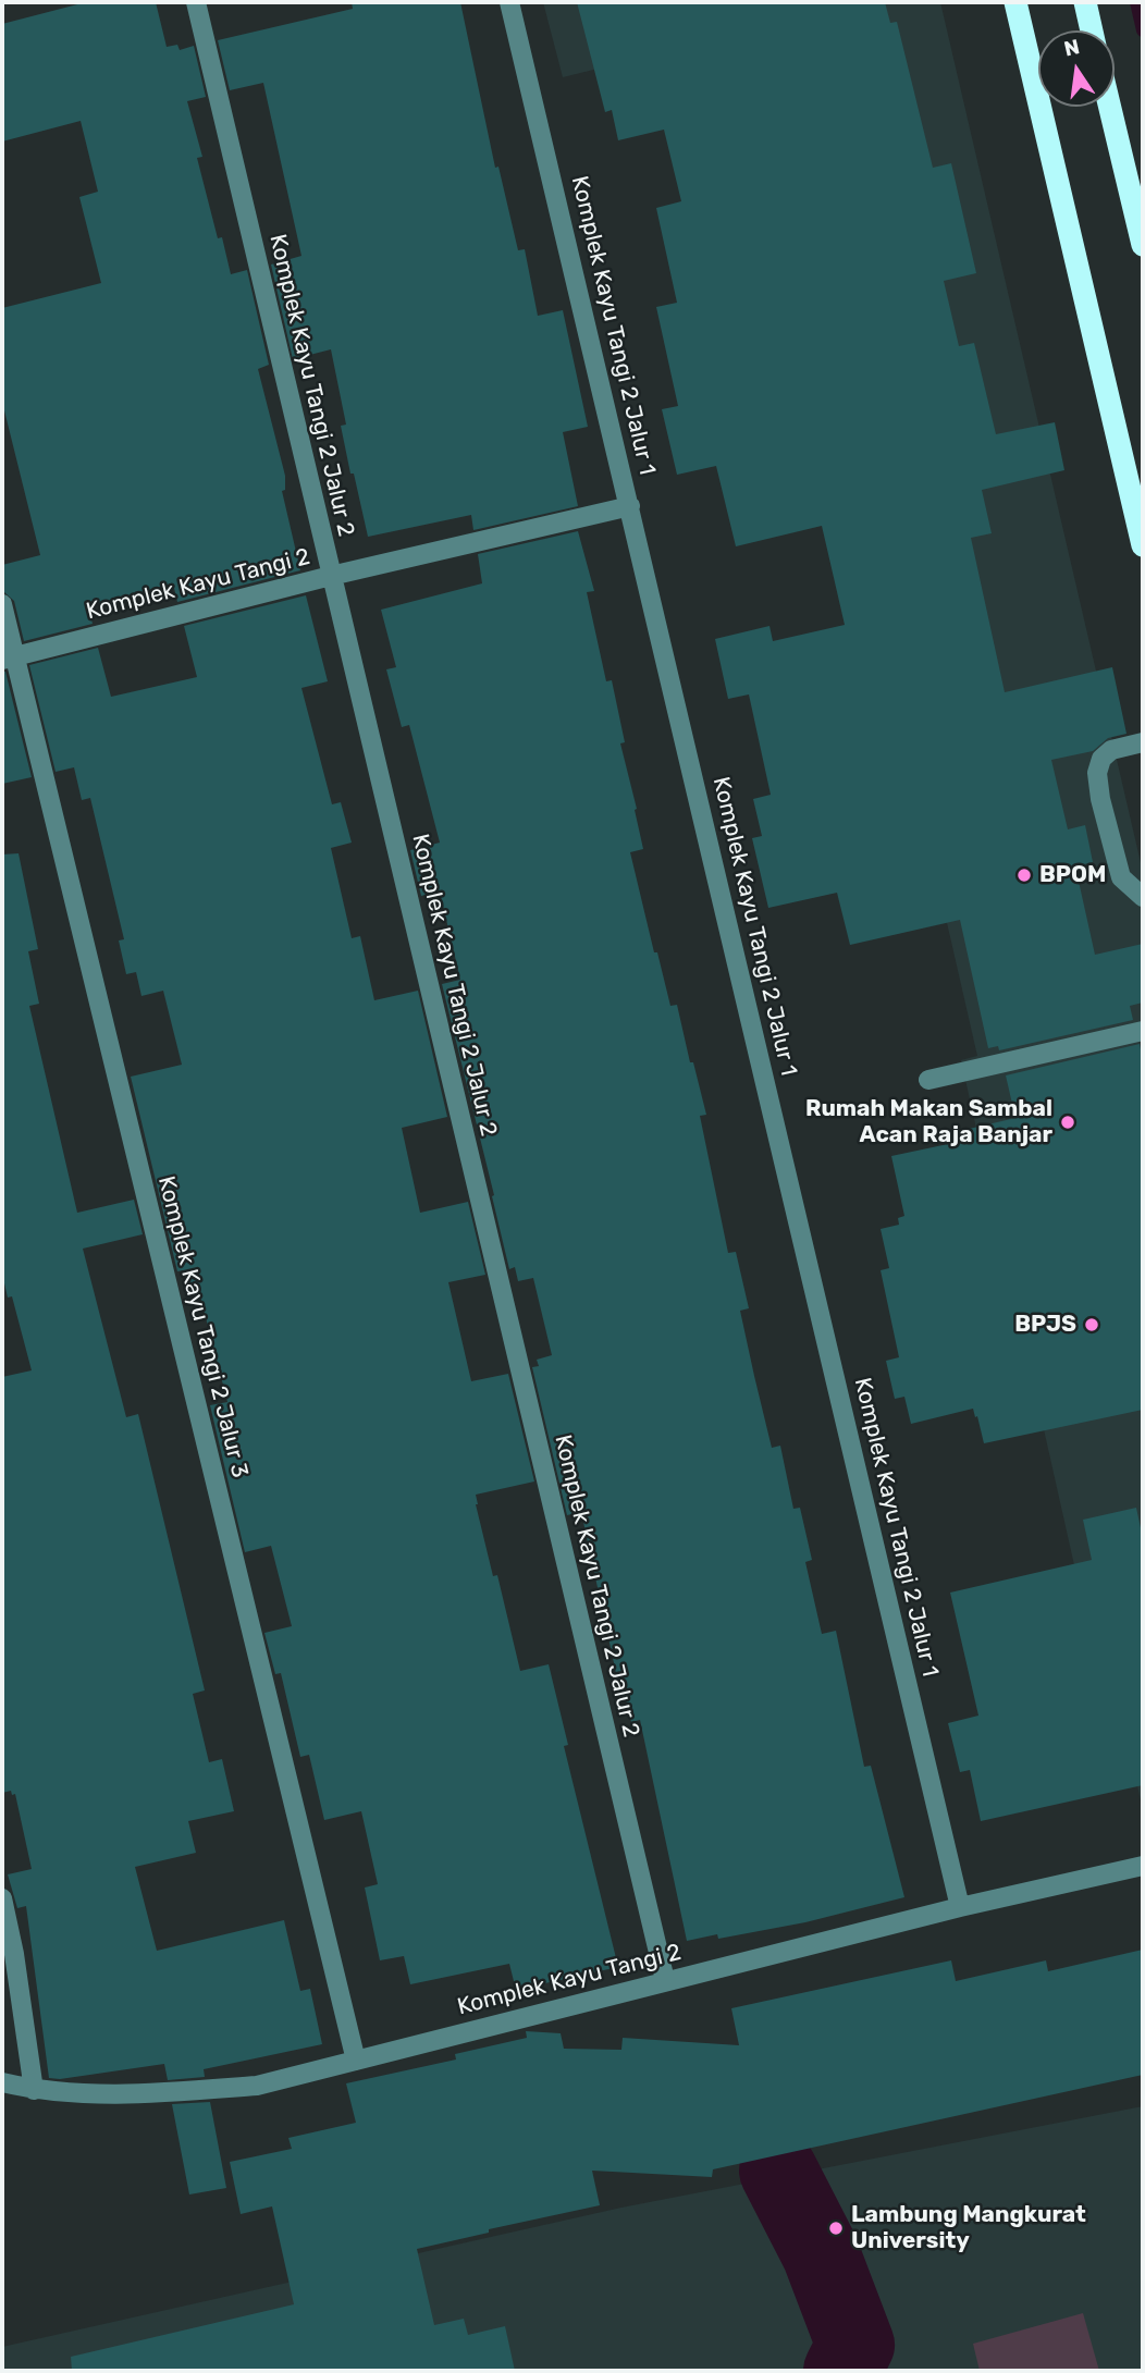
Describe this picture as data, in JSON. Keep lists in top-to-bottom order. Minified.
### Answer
{"streets":{"street":["Komplek Kayu Tangi 2 Jalur 1","Komplek Kayu Tangi 2 Jalur 2","Komplek Kayu Tangi 2","Komplek Kayu Tangi 2 Jalur 3"]},"crossings":[["Komplek Kayu Tangi 2 Jalur 1","Komplek Kayu Tangi 2"],["Komplek Kayu Tangi 2 Jalur 2","Komplek Kayu Tangi 2"],["Komplek Kayu Tangi 2","Komplek Kayu Tangi 2 Jalur 3"]],"places":["BPOM","Rumah Makan Sambal Acan Raja Banjar","BPJS","Lambung Mangkurat University"],"north":"top"}
